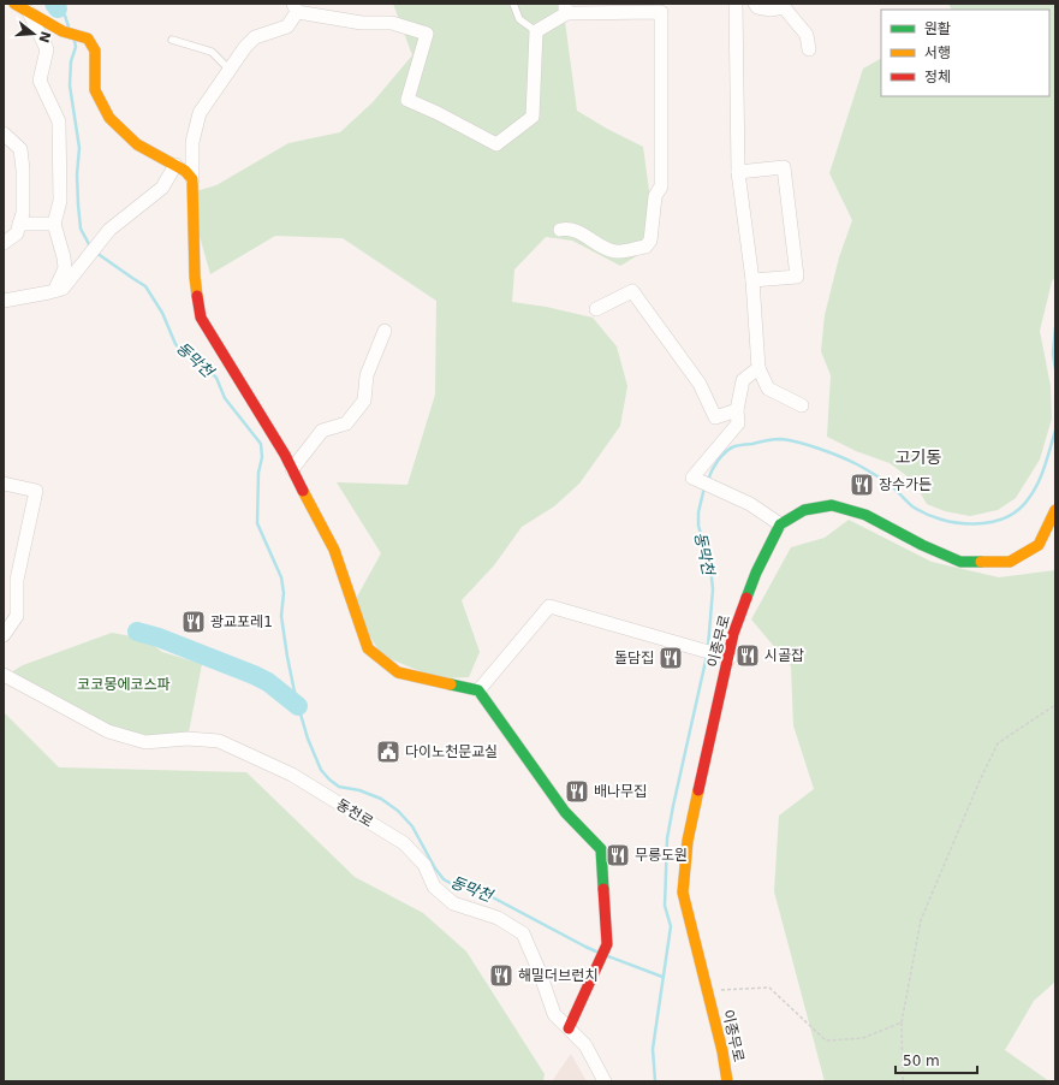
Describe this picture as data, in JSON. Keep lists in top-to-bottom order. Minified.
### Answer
{"streets":{"street":["이종무로","동천로"]},"districts":["고기동"],"water":["동막천"],"parks":["코코몽에코스파"],"places":{"restaurant":["장수가든","광교포레1","시골잡","돌담집","배나무집","무릉도원","해밀더브런치"],"public building":["다이노천문교실"]},"legend":["원활","서행","정체"],"scale_bar":"50 m","north":"right"}
